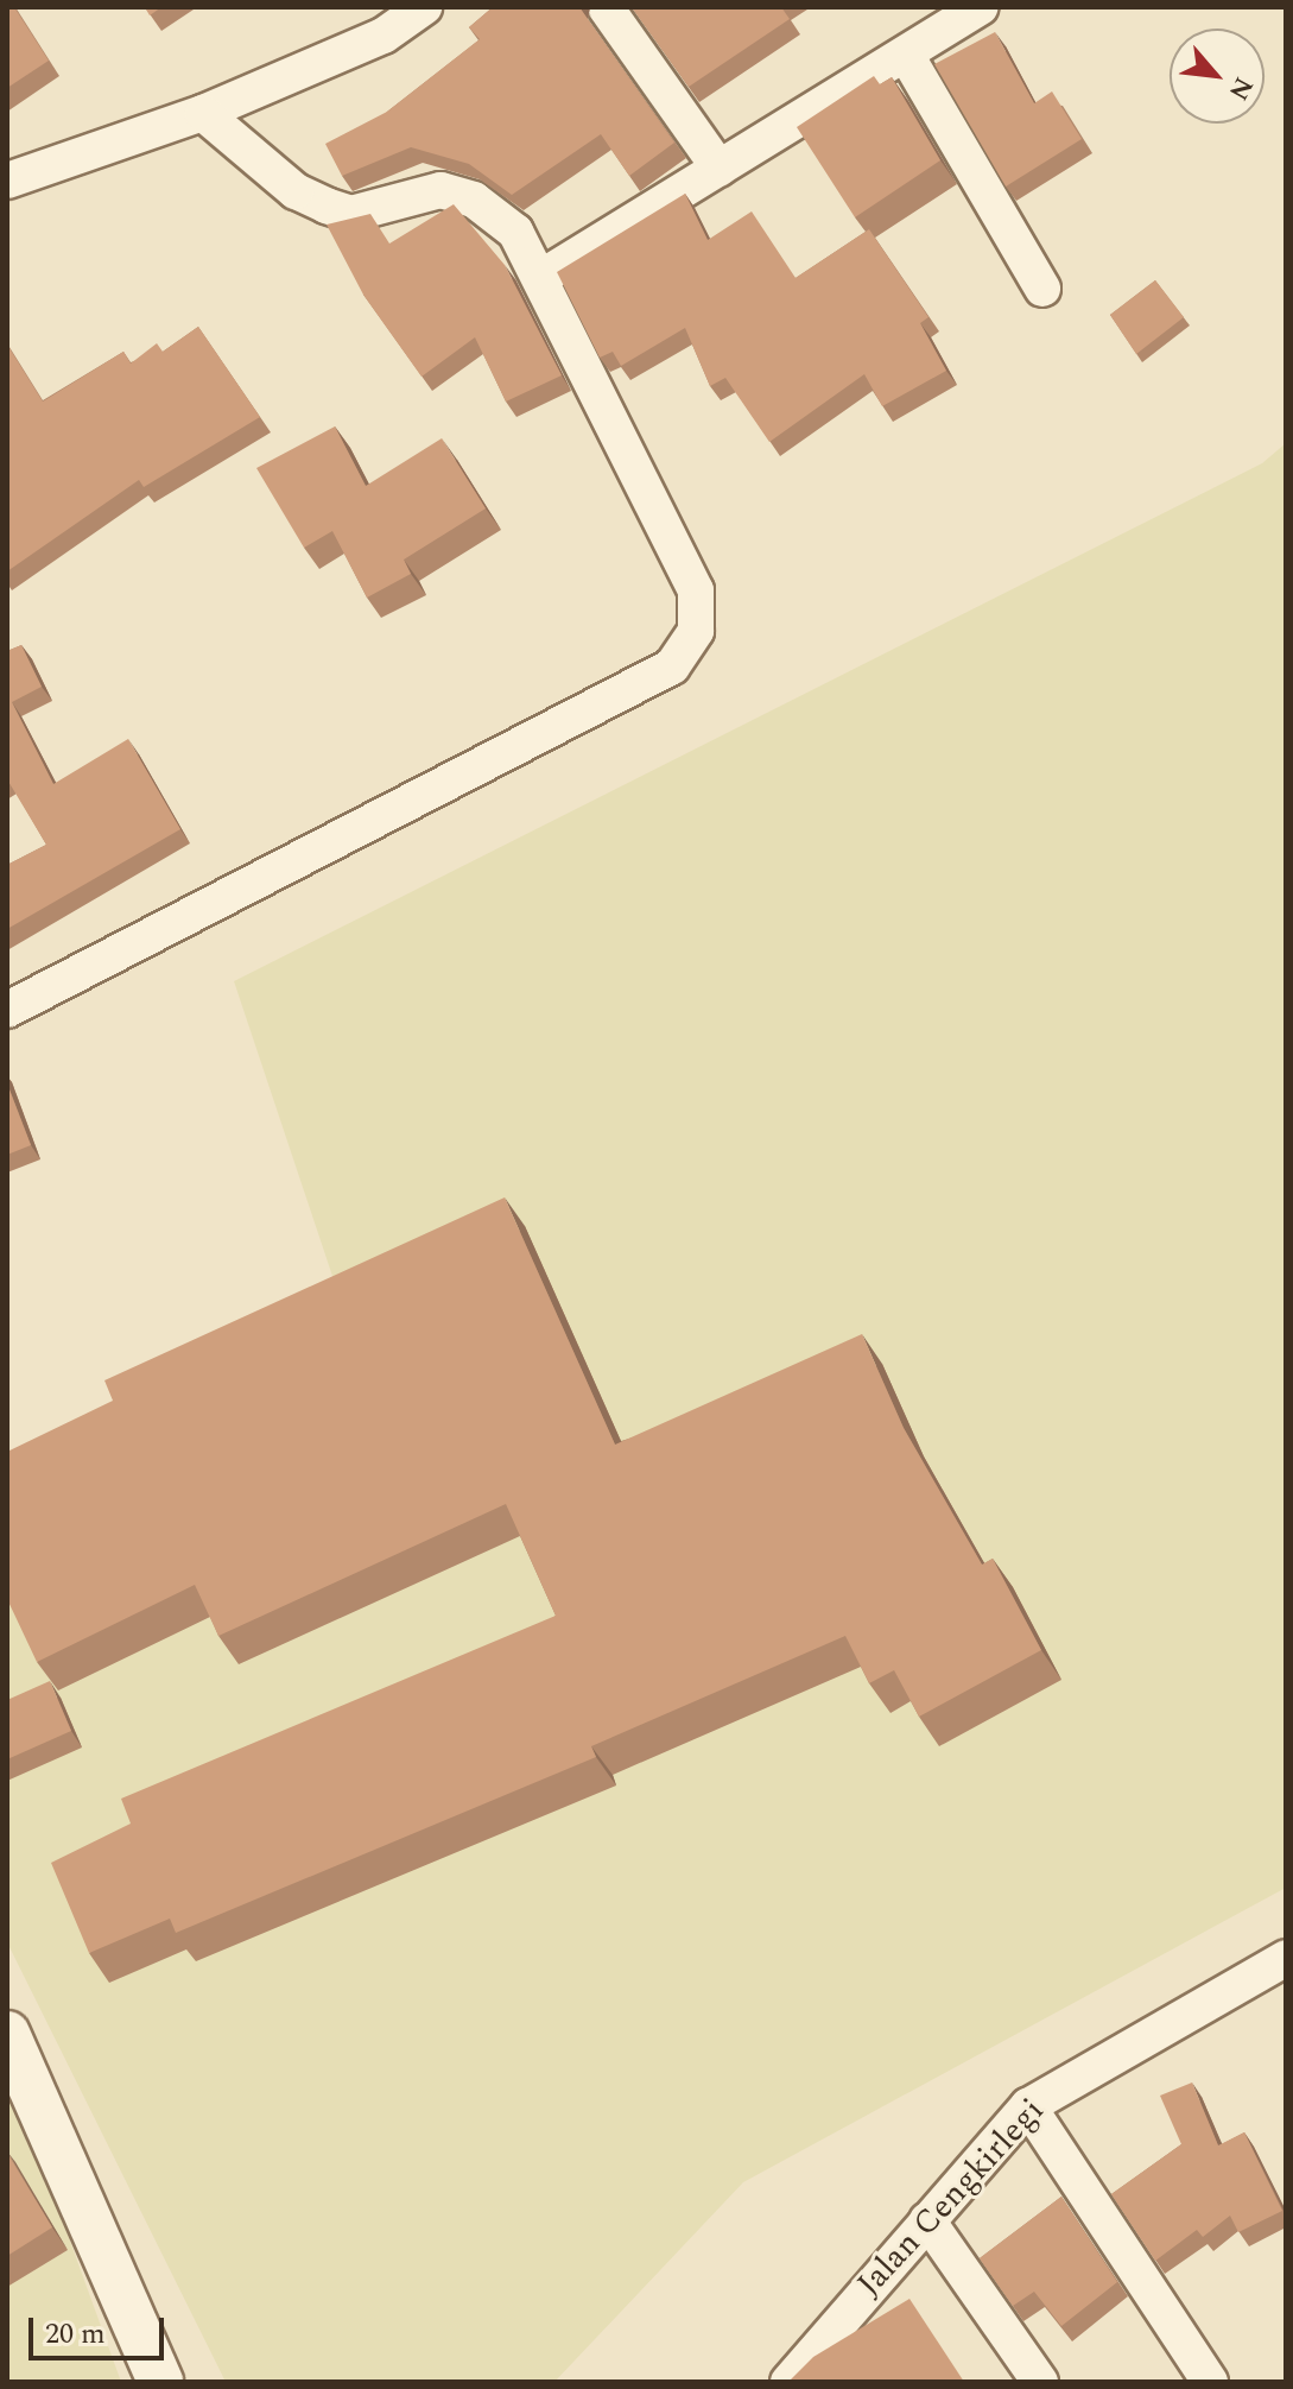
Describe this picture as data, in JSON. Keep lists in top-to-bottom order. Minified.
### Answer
{"streets":{"street":["Jalan Cengkirlegi"]},"scale_bar":"20 m","north":"bottom right"}
